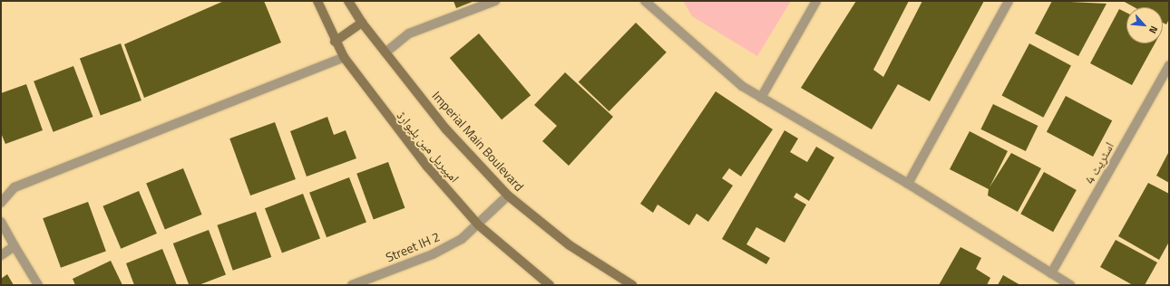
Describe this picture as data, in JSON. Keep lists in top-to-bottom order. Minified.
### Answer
{"streets":{"street":["Imperial Main Boulevard","امپیریل مین بلیوارڈ","اسٹریٹ 4","Street IH 2"]},"crossings":[["Imperial Main Boulevard","Street IH 2"],["امپیریل مین بلیوارڈ","Street IH 2"]],"north":"bottom right"}
